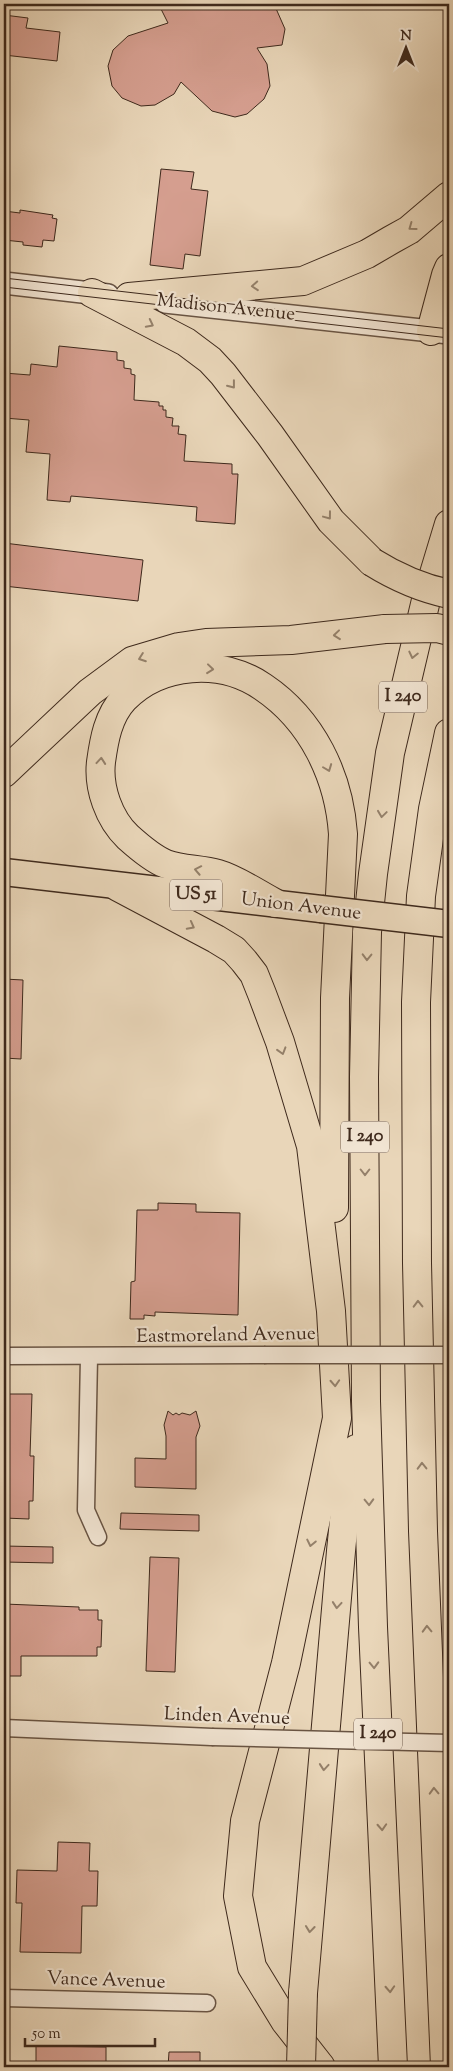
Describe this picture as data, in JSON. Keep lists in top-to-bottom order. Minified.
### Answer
{"streets":{"highway":["I 240"],"main road":["US 51","Union Avenue"],"street":["Madison Avenue","Eastmoreland Avenue","Linden Avenue","Vance Avenue"]},"scale_bar":"50 m","north":"top"}
